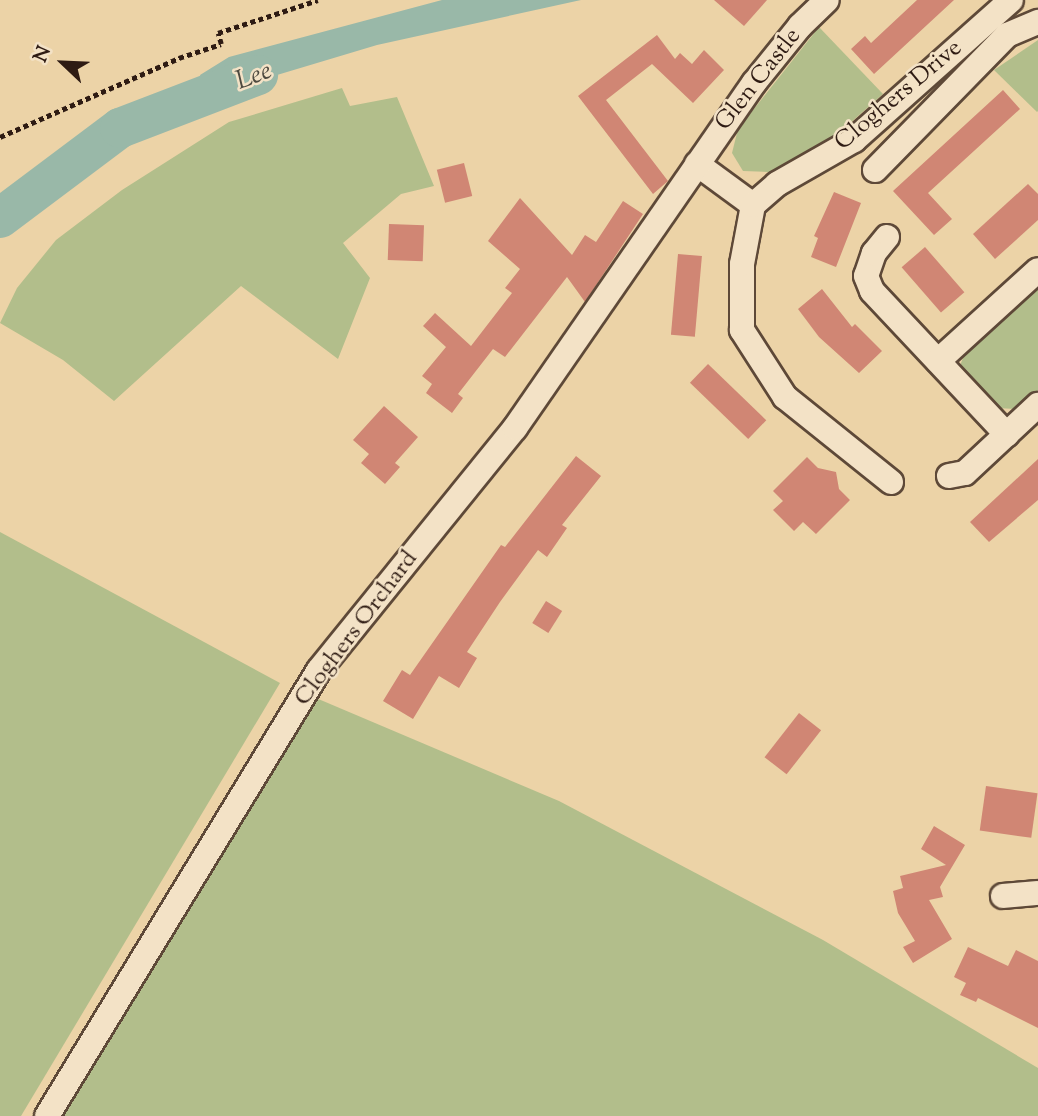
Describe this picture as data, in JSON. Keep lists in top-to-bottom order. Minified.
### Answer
{"streets":{"street":["Glen Castle","Cloghers Drive","Cloghers Orchard"]},"crossings":[["Glen Castle","Cloghers Orchard"]],"water":["Lee"],"north":"top left"}
